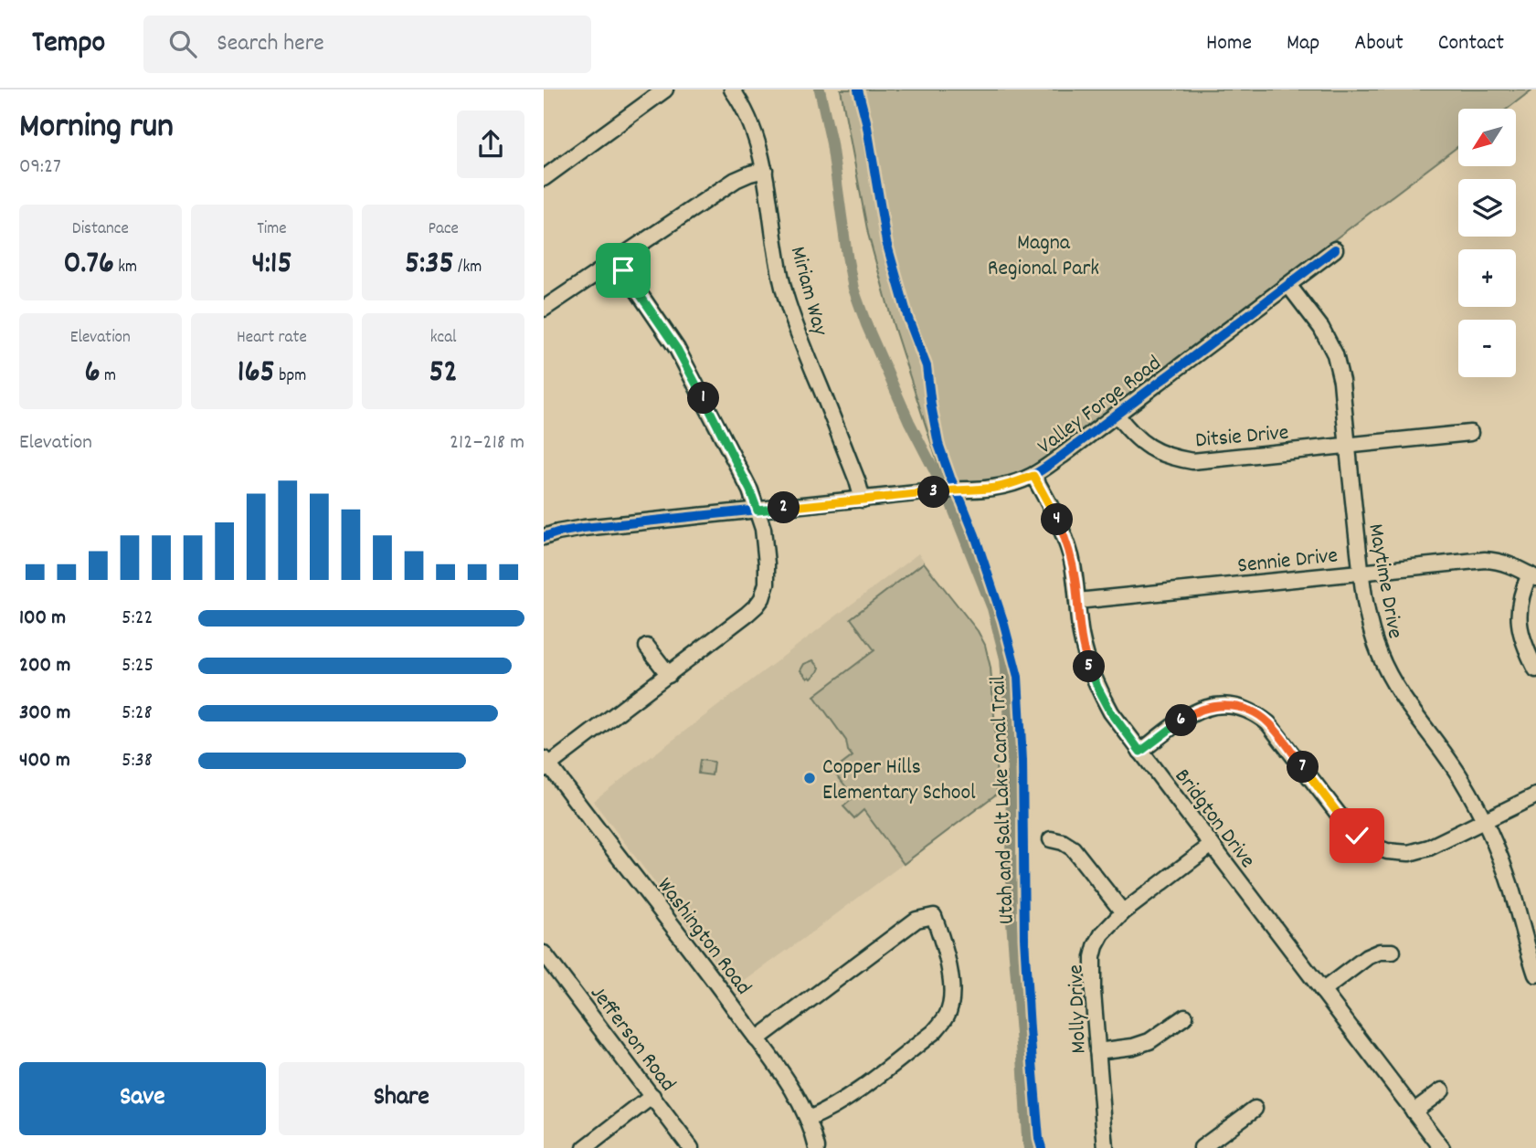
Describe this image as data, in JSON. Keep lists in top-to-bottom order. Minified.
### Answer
{"streets":{"street":["Miriam Way","Valley Forge Road","Ditsie Drive","Sennie Drive","Maytime Drive","Bridgton Drive","Washington Road","Molly Drive","Jefferson Road"],"cycle path":["Utah and Salt Lake Canal Trail"]},"crossings":[["Miriam Way","Valley Forge Road"],["Valley Forge Road","Ditsie Drive"],["Valley Forge Road","Maytime Drive"],["Valley Forge Road","Bridgton Drive"],["Ditsie Drive","Maytime Drive"],["Sennie Drive","Maytime Drive"],["Sennie Drive","Bridgton Drive"],["Bridgton Drive","Molly Drive"]],"parks":["Magna Regional Park"],"places":["Copper Hills Elementary School"],"north":"bottom left","page":{"header":"Tempo","search":"Search here","nav":["Home","Map","About","Contact"],"heading":["Morning run","09:27"],"map_buttons":["+","−"],"stats":[["Distance","0.76 km"],["Time","4:15"],["Pace","5:35 /km"],["Elevation","6 m"],["Heart rate","165 bpm"],["kcal","52"]],"pins":["1","3","2","4","5","6","7"],"chart":["Elevation","212–218 m"],"list":[{"name":"100 m","note":"5:22"},{"name":"200 m","note":"5:25"},{"name":"300 m","note":"5:28"},{"name":"400 m","note":"5:38"}],"buttons":["Save","Share"]}}
